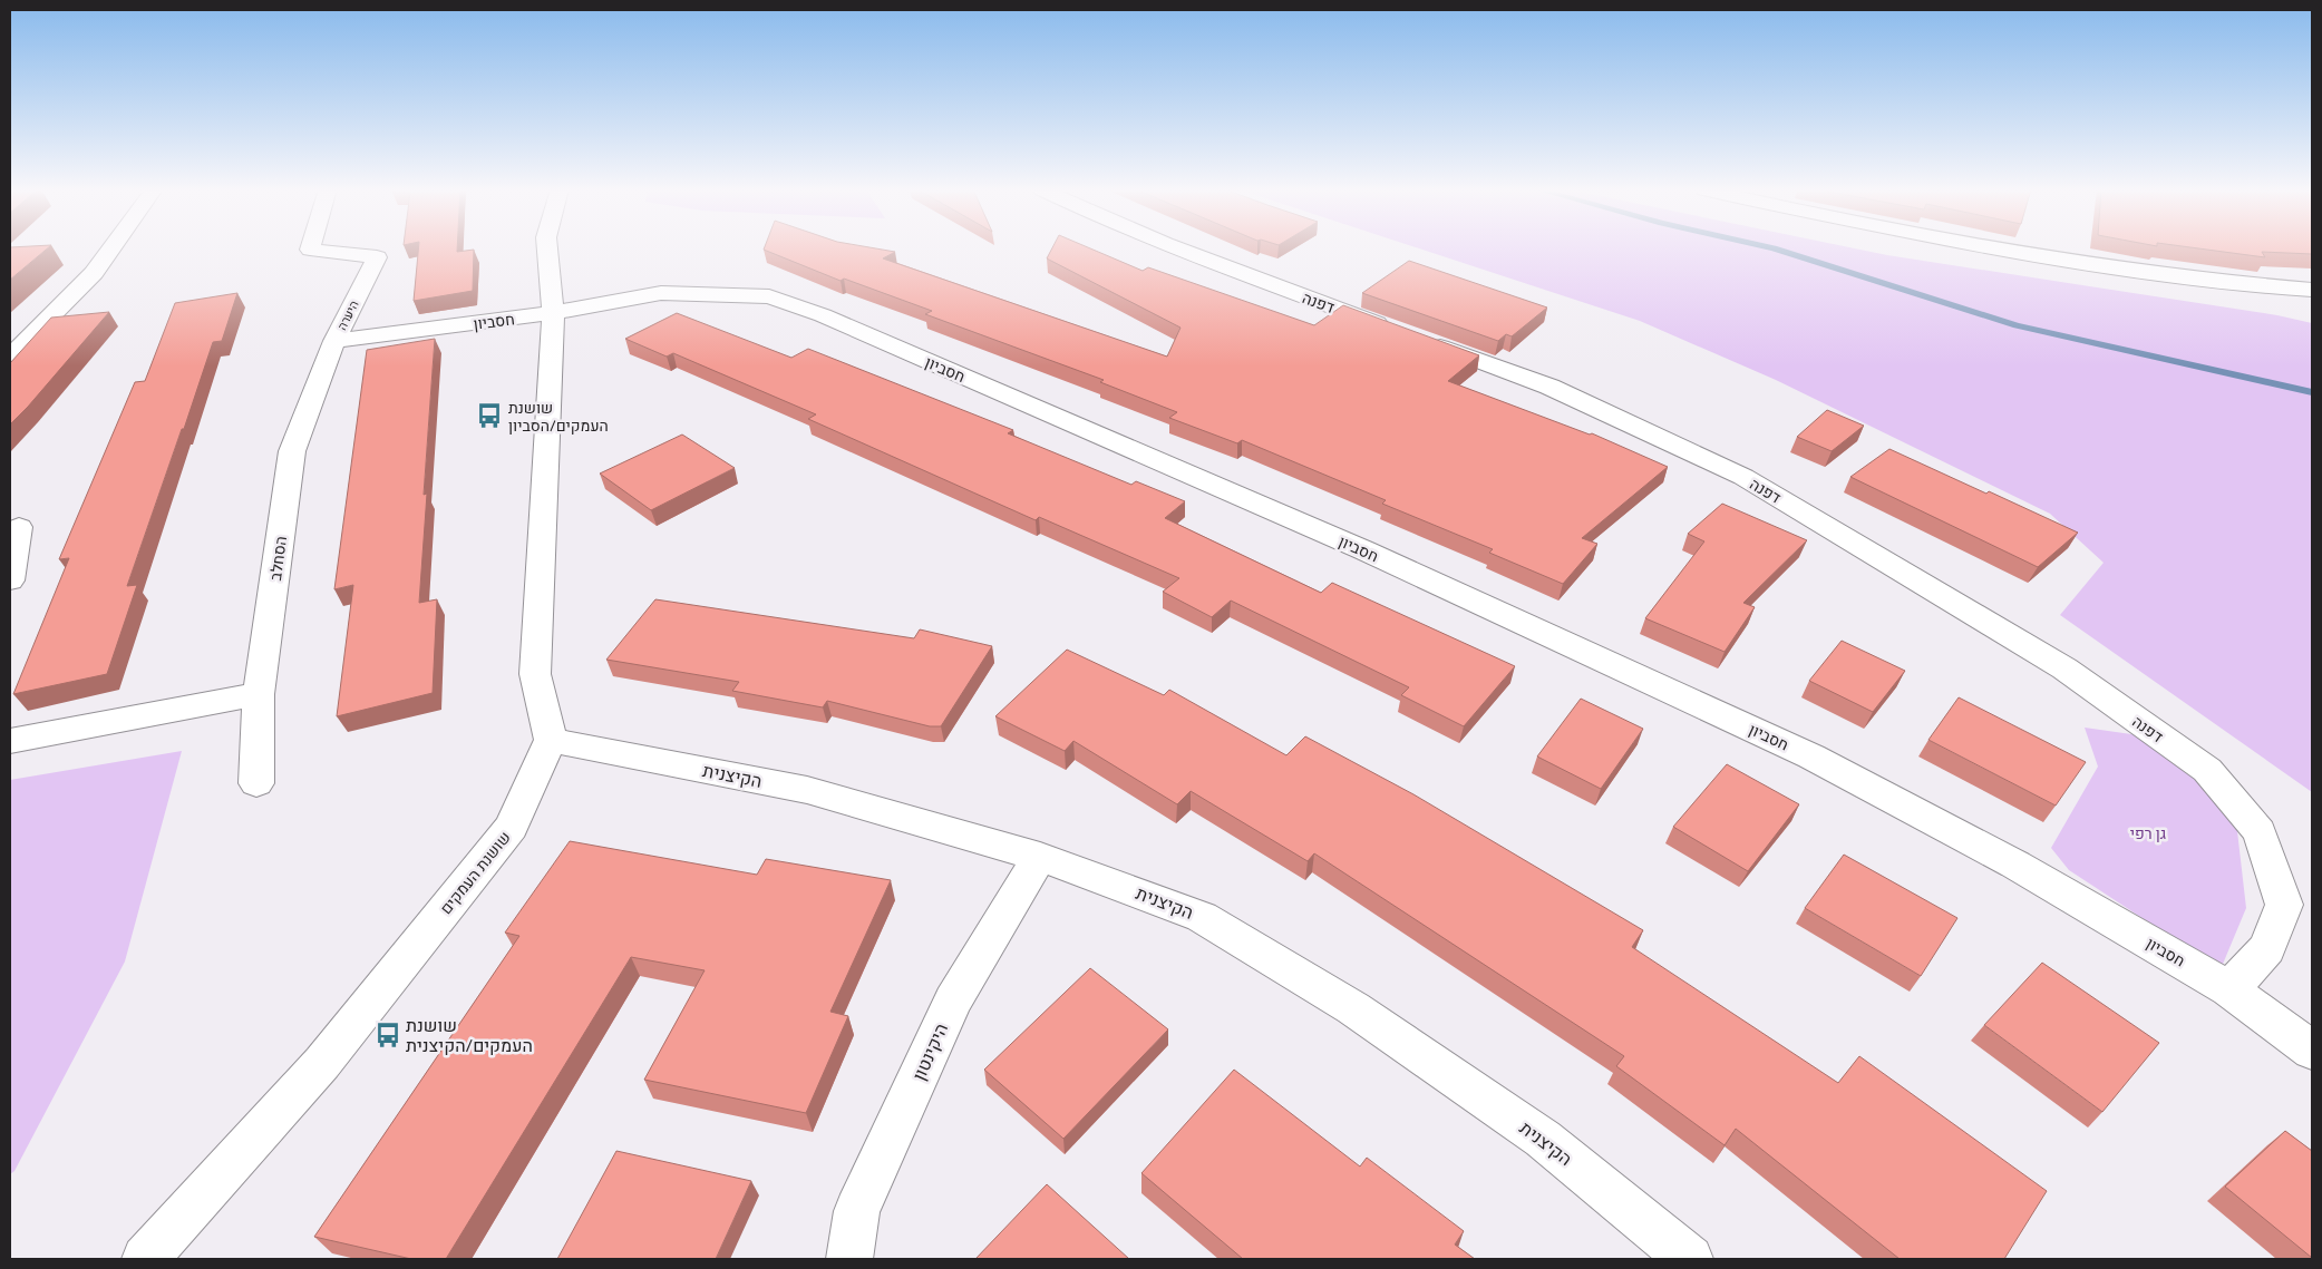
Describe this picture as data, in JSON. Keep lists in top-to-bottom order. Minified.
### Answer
{"streets":{"street":["דפנה","היערה","חסביון","הסחלב","הקיצנית","שושנת העמקים","היקינטון"]},"crossings":[["דפנה","חסביון"],["היערה","חסביון"],["היערה","הסחלב"],["חסביון","הסחלב"],["הקיצנית","שושנת העמקים"],["הקיצנית","היקינטון"]],"parks":["גן רפי"],"places":{"bus stop":["שושנת העמקים/הסביון","שושנת העמקים/הקיצנית"]}}
